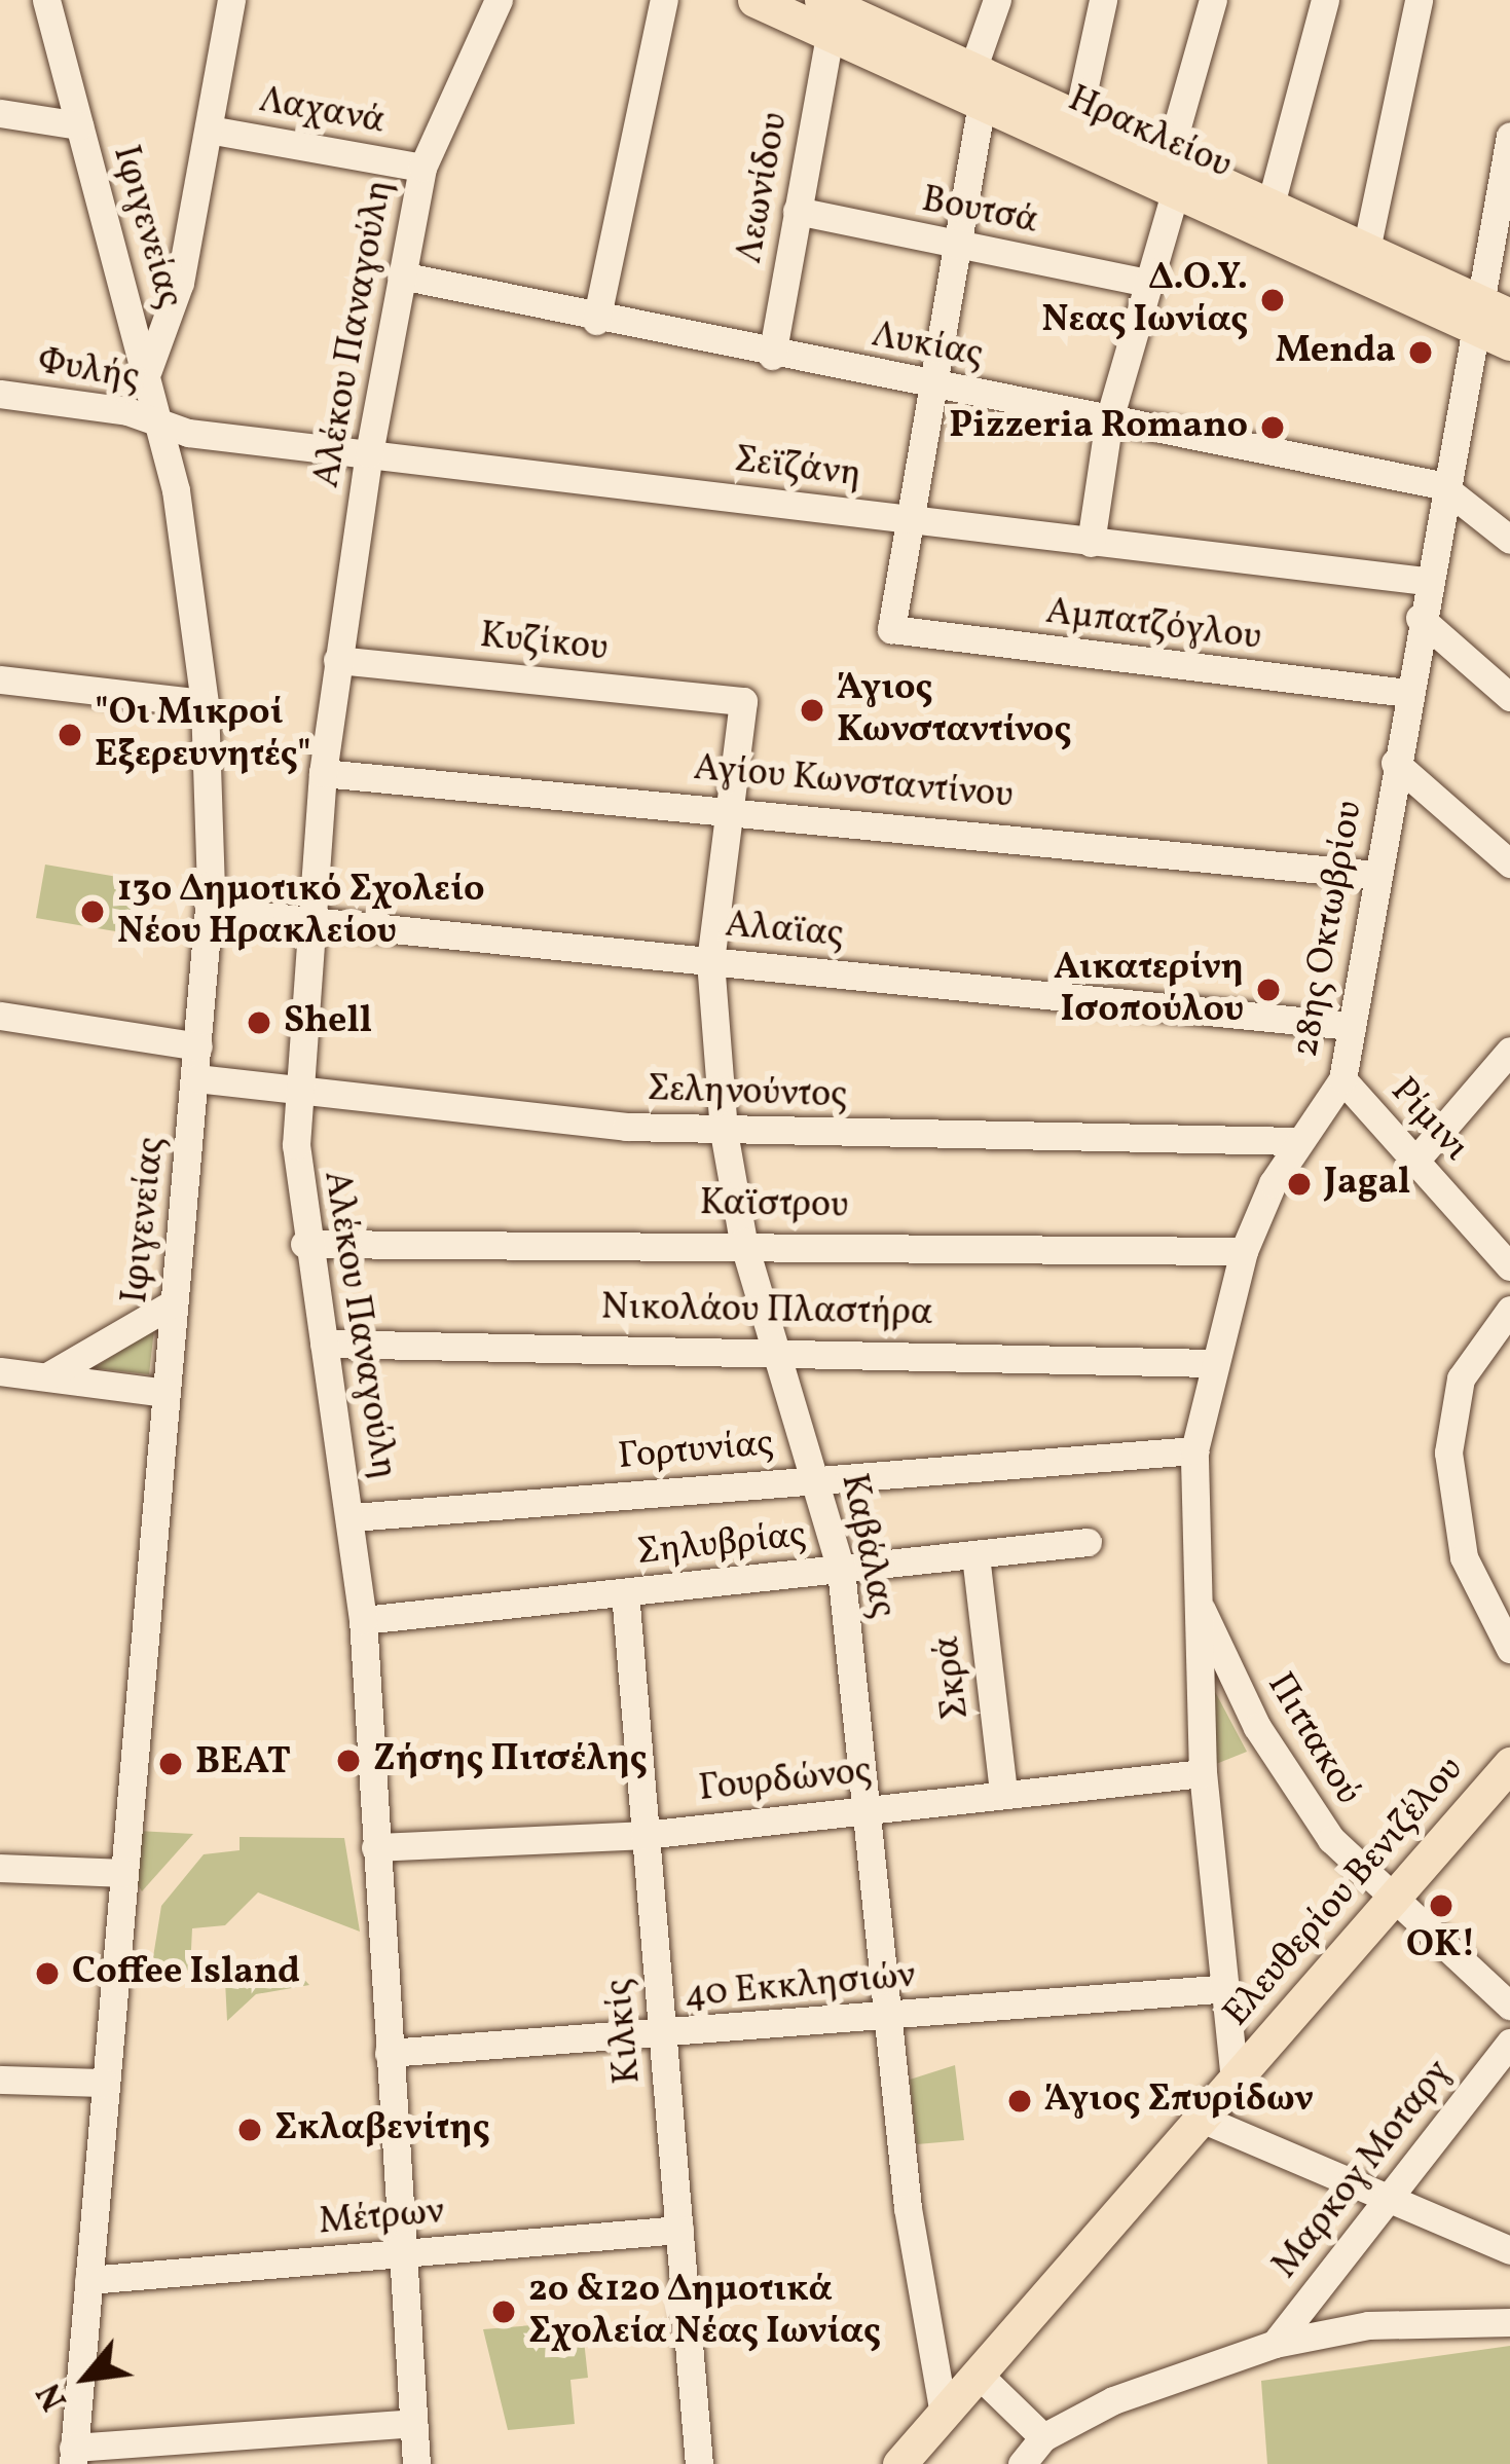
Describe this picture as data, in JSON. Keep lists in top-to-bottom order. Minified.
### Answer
{"streets":{"main road":["Ηρακλείου","Ελευθερίου Βενιζέλου"],"street":["Λαχανά","Λεωνίδου","Βουτσά","Ιφιγενείας","Αλέκου Παναγούλη","Λυκίας","Φυλής","Σεϊζάνη","Αμπατζόγλου","Κυζίκου","Αγίου Κωνσταντίνου","28ης Οκτωβρίου","Αλαϊας","Σεληνούντος","Ρίμινι","Καϊστρου","Νικολάου Πλαστήρα","Γορτυνίας","Σηλυβρίας","Καβάλας","Σκρά","Πιττακού","Γουρδώνος","40 Εκκλησιών","Κιλκίς","Μαρκογ Μοταργ","Μέτρων"]},"crossings":[["Λαχανά","Αλέκου Παναγούλη"],["Ηρακλείου","Λεωνίδου"],["Ηρακλείου","28ης Οκτωβρίου"],["Λεωνίδου","Βουτσά"],["Λεωνίδου","Λυκίας"],["Ιφιγενείας","Φυλής"],["Ιφιγενείας","Σεϊζάνη"],["Ιφιγενείας","Αλαϊας"],["Ιφιγενείας","Σεληνούντος"],["Ιφιγενείας","Μέτρων"],["Αλέκου Παναγούλη","Λυκίας"],["Αλέκου Παναγούλη","Σεϊζάνη"],["Αλέκου Παναγούλη","Κυζίκου"],["Αλέκου Παναγούλη","Αγίου Κωνσταντίνου"],["Αλέκου Παναγούλη","Αλαϊας"],["Αλέκου Παναγούλη","Σεληνούντος"],["Αλέκου Παναγούλη","Καϊστρου"],["Αλέκου Παναγούλη","Νικολάου Πλαστήρα"],["Αλέκου Παναγούλη","Γορτυνίας"],["Αλέκου Παναγούλη","Σηλυβρίας"],["Αλέκου Παναγούλη","Γουρδώνος"],["Αλέκου Παναγούλη","40 Εκκλησιών"],["Αλέκου Παναγούλη","Μέτρων"],["Λυκίας","28ης Οκτωβρίου"],["Φυλής","Σεϊζάνη"],["Σεϊζάνη","Αμπατζόγλου"],["Σεϊζάνη","28ης Οκτωβρίου"],["Αμπατζόγλου","28ης Οκτωβρίου"],["Κυζίκου","Καβάλας"],["Αγίου Κωνσταντίνου","28ης Οκτωβρίου"],["Αγίου Κωνσταντίνου","Καβάλας"],["28ης Οκτωβρίου","Αλαϊας"],["28ης Οκτωβρίου","Σεληνούντος"],["28ης Οκτωβρίου","Ρίμινι"],["28ης Οκτωβρίου","Καϊστρου"],["28ης Οκτωβρίου","Νικολάου Πλαστήρα"],["28ης Οκτωβρίου","Γορτυνίας"],["28ης Οκτωβρίου","Πιττακού"],["28ης Οκτωβρίου","Γουρδώνος"],["28ης Οκτωβρίου","Ελευθερίου Βενιζέλου"],["28ης Οκτωβρίου","40 Εκκλησιών"],["Αλαϊας","Καβάλας"],["Σεληνούντος","Καβάλας"],["Καϊστρου","Καβάλας"],["Νικολάου Πλαστήρα","Καβάλας"],["Γορτυνίας","Καβάλας"],["Σηλυβρίας","Καβάλας"],["Σηλυβρίας","Σκρά"],["Σηλυβρίας","Κιλκίς"],["Καβάλας","Γουρδώνος"],["Καβάλας","Ελευθερίου Βενιζέλου"],["Καβάλας","40 Εκκλησιών"],["Σκρά","Γουρδώνος"],["Πιττακού","Ελευθερίου Βενιζέλου"],["Γουρδώνος","Κιλκίς"],["40 Εκκλησιών","Κιλκίς"],["Κιλκίς","Μέτρων"]],"places":["Δ.Ο.Υ. Νεας Ιωνίας","Menda","Pizzeria Romano","Άγιος Κωνσταντίνος","\"Οι Μικροί Εξερευνητές\"","13ο Δημοτικό Σχολείο Νέου Ηρακλείου","Αικατερίνη Ισοπούλου","Shell","Jagal","Ζήσης Πιτσέλης","ΒΕΑΤ","OK!","Coffee Island","Άγιος Σπυρίδων","Σκλαβενίτης","2ο &12ο Δημοτικά Σχολεία Νέας Ιωνίας"],"north":"bottom left"}
